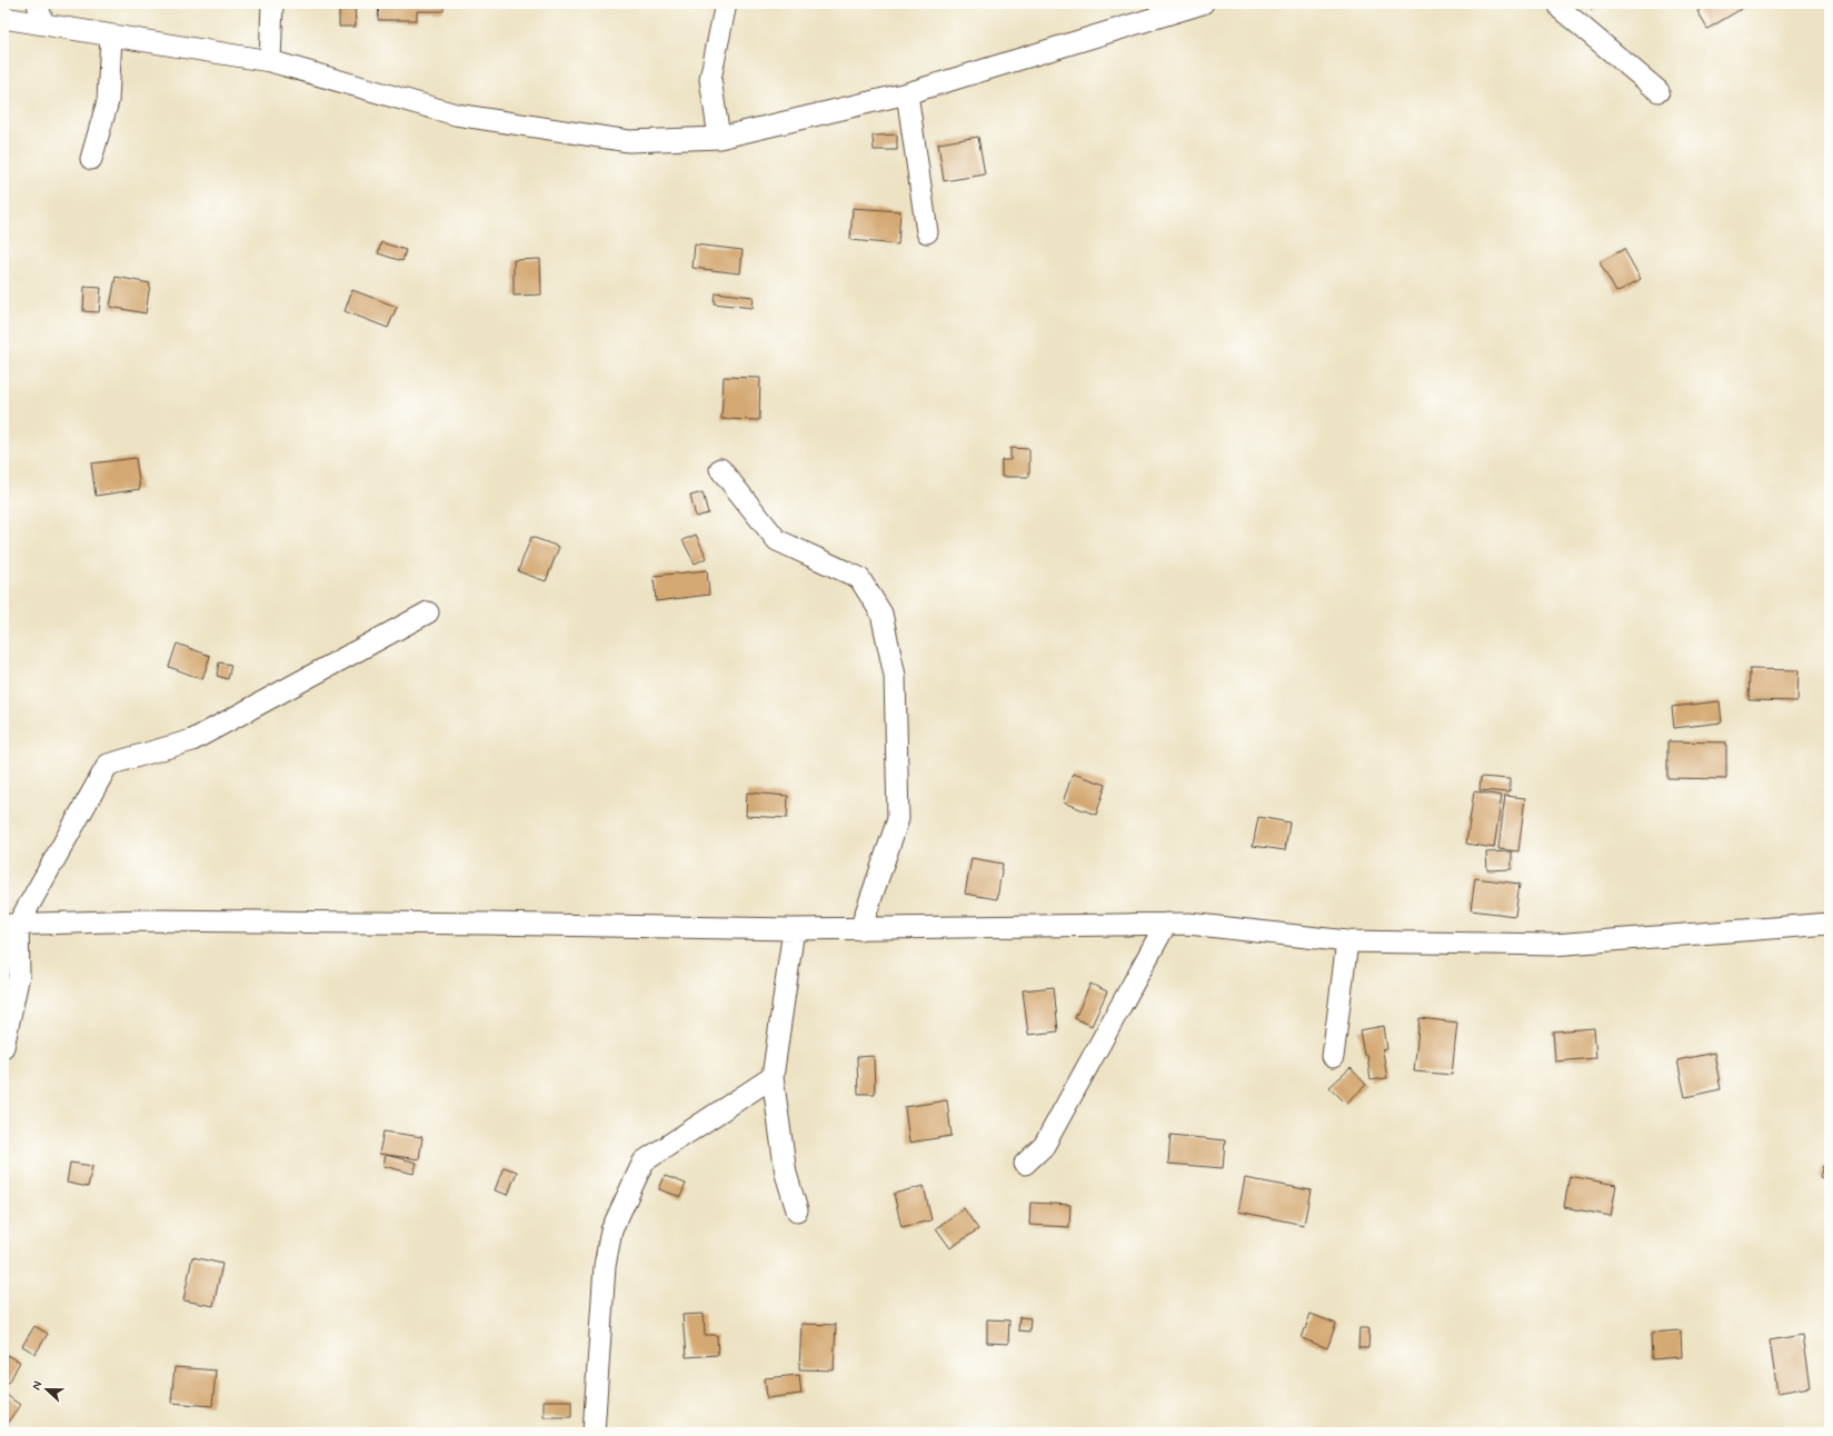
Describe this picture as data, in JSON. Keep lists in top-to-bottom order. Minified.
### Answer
{"north":"left"}
